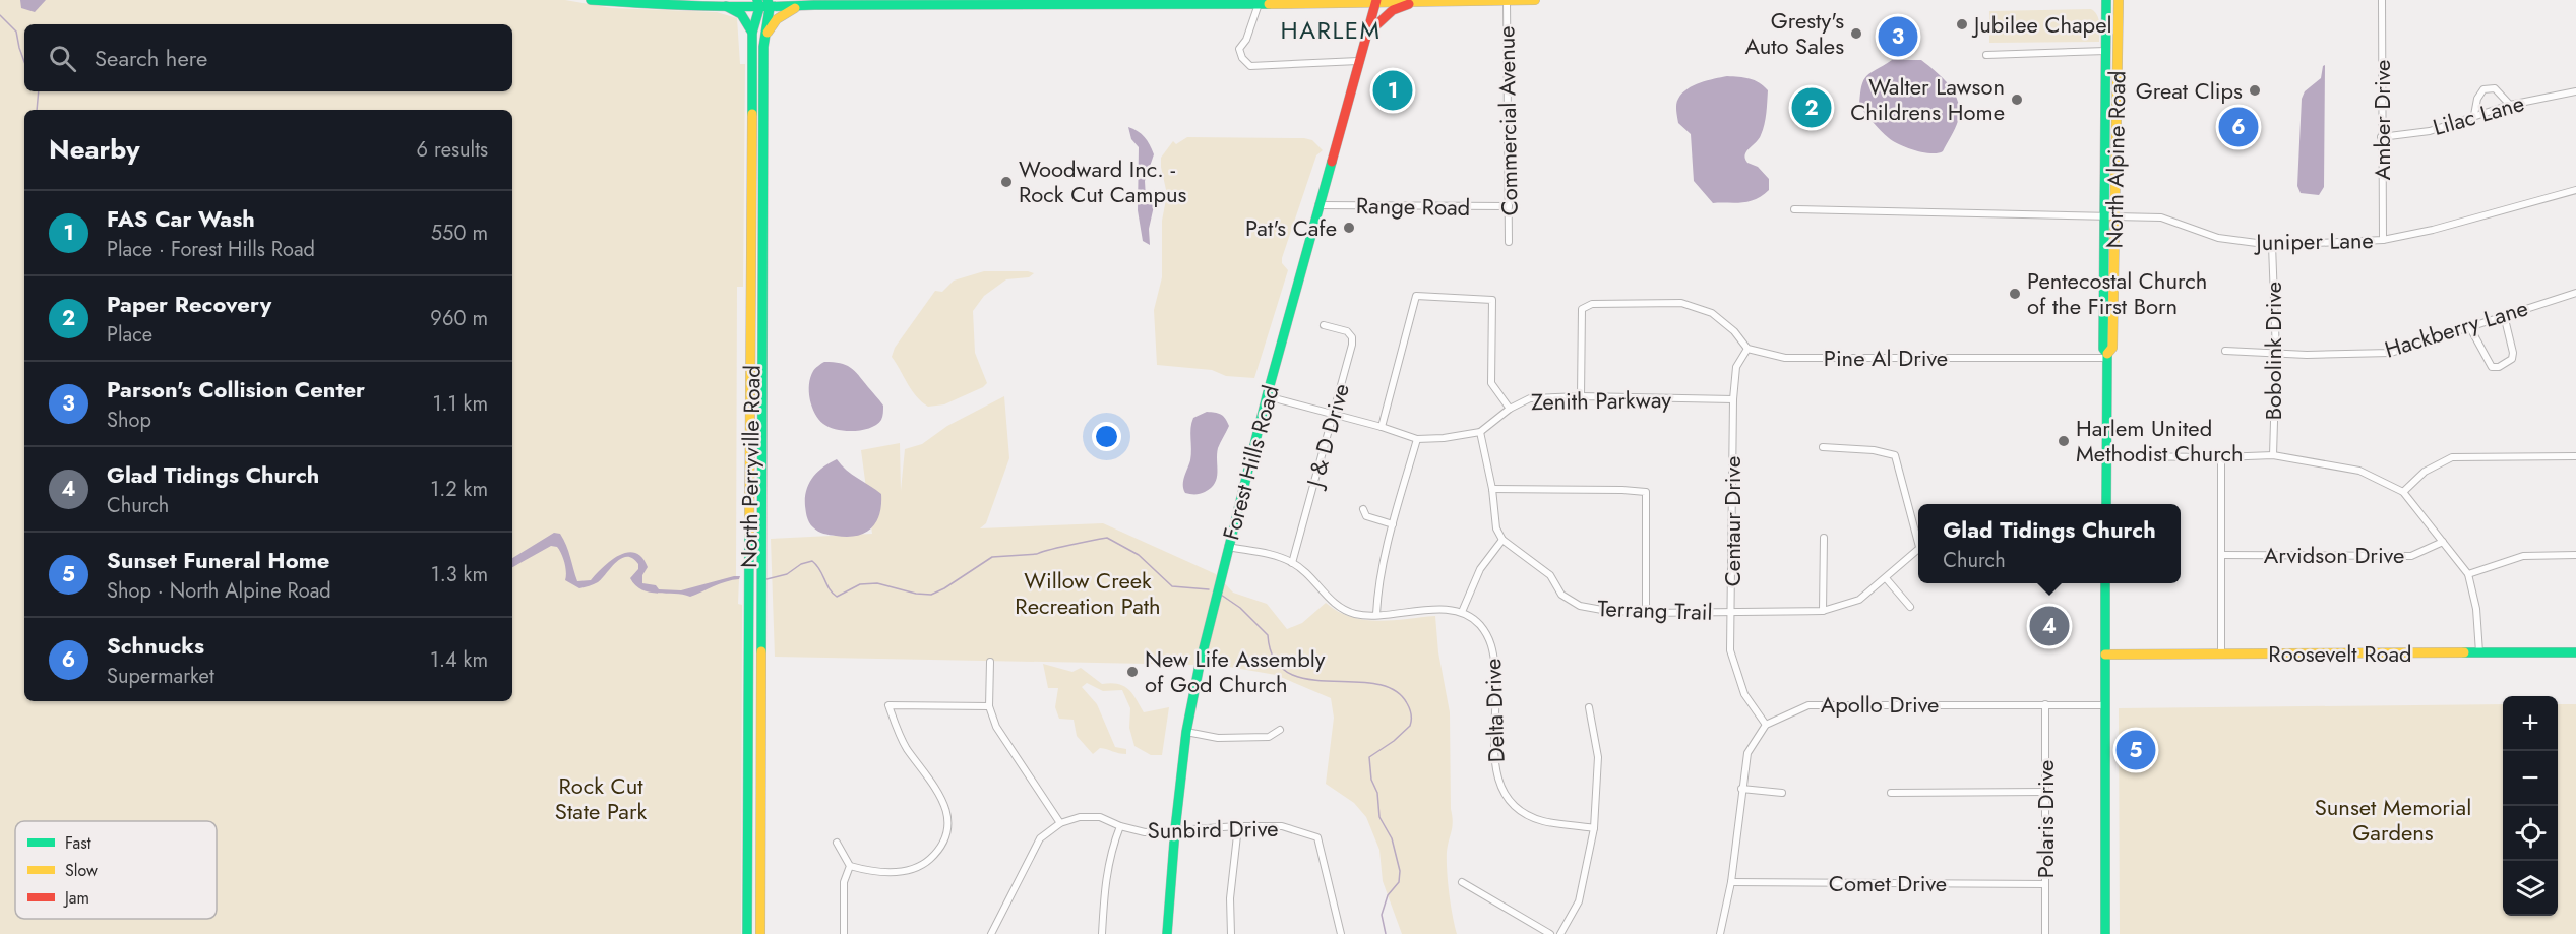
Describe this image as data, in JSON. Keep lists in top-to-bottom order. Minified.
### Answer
{"streets":{"main road":["North Alpine Road","Forest Hills Road","North Perryville Road","Roosevelt Road"],"street":["Lilac Lane","Amber Drive","Commercial Avenue","Range Road","Juniper Lane","Hackberry Lane","Bobolink Drive","Pine Al Drive","Zenith Parkway","J & D Drive","Centaur Drive","Arvidson Drive","Terrang Trail","Apollo Drive","Delta Drive","Polaris Drive","Sunbird Drive","Comet Drive"]},"crossings":[["Lilac Lane","Amber Drive"],["Amber Drive","Juniper Lane"],["Commercial Avenue","Range Road"],["North Alpine Road","Juniper Lane"],["North Alpine Road","Pine Al Drive"],["Range Road","Forest Hills Road"],["Juniper Lane","Bobolink Drive"],["Hackberry Lane","Bobolink Drive"],["Pine Al Drive","Centaur Drive"],["Zenith Parkway","J & D Drive"],["Zenith Parkway","Forest Hills Road"],["Zenith Parkway","Centaur Drive"],["Forest Hills Road","Sunbird Drive"],["Centaur Drive","Terrang Trail"],["Centaur Drive","Apollo Drive"],["Apollo Drive","Polaris Drive"],["Polaris Drive","Comet Drive"]],"districts":["HARLEM"],"parks":["Willow Creek Recreation Path","Rock Cut State Park","Sunset Memorial Gardens"],"places":["Jubilee Chapel","Gresty's Auto Sales","Great Clips","Walter Lawson Childrens Home","Woodward Inc. - Rock Cut Campus","Pat's Cafe","Pentecostal Church of the First Born","Harlem United Methodist Church","New Life Assembly of God Church"],"legend":["Fast","Slow","Jam"],"page":{"pins":["3","1","2","6","4","5"],"search":"Search here","heading":["Nearby","6 results"],"list":[{"mark":"1","name":"FAS Car Wash","note":"Place · Forest Hills Road","value":"550 m"},{"mark":"2","name":"Paper Recovery","note":"Place","value":"960 m"},{"mark":"3","name":"Parson's Collision Center","note":"Shop","value":"1.1 km"},{"mark":"4","name":"Glad Tidings Church","note":"Church","value":"1.2 km"},{"mark":"5","name":"Sunset Funeral Home","note":"Shop · North Alpine Road","value":"1.3 km"},{"mark":"6","name":"Schnucks","note":"Supermarket","value":"1.4 km"}],"popup":["Glad Tidings Church","Church"],"map_buttons":["+","−"]}}
